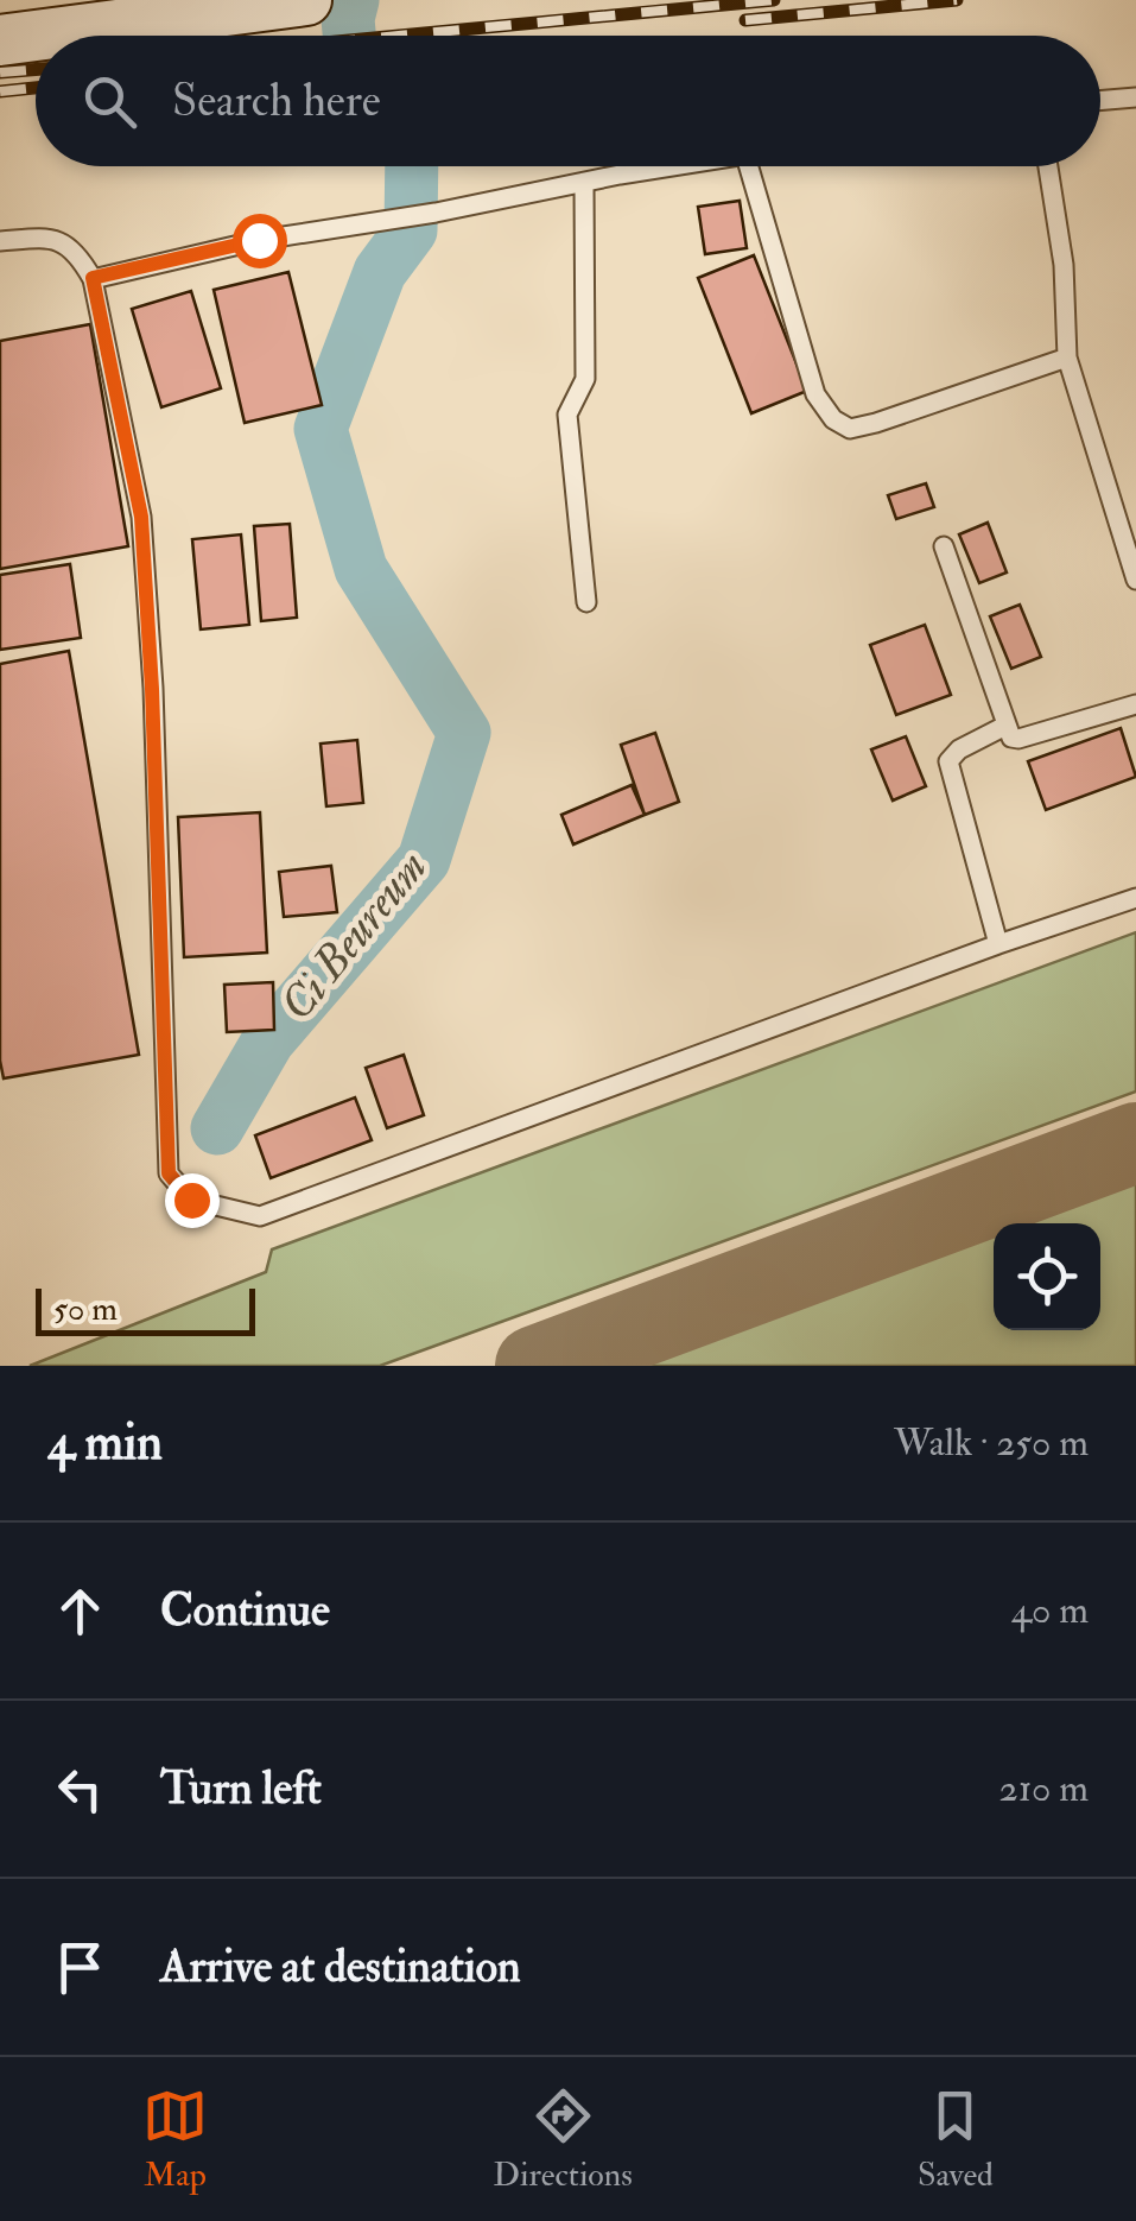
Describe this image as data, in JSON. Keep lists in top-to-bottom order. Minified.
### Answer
{"water":["Ci Beureum"],"scale_bar":"50 m","page":{"search":"Search here","scale":"50 m","heading":["4 min","Walk · 250 m"],"list":[["Continue","40 m"],["Turn left","210 m"],"Arrive at destination"],"nav":["Map","Directions","Saved"]}}
